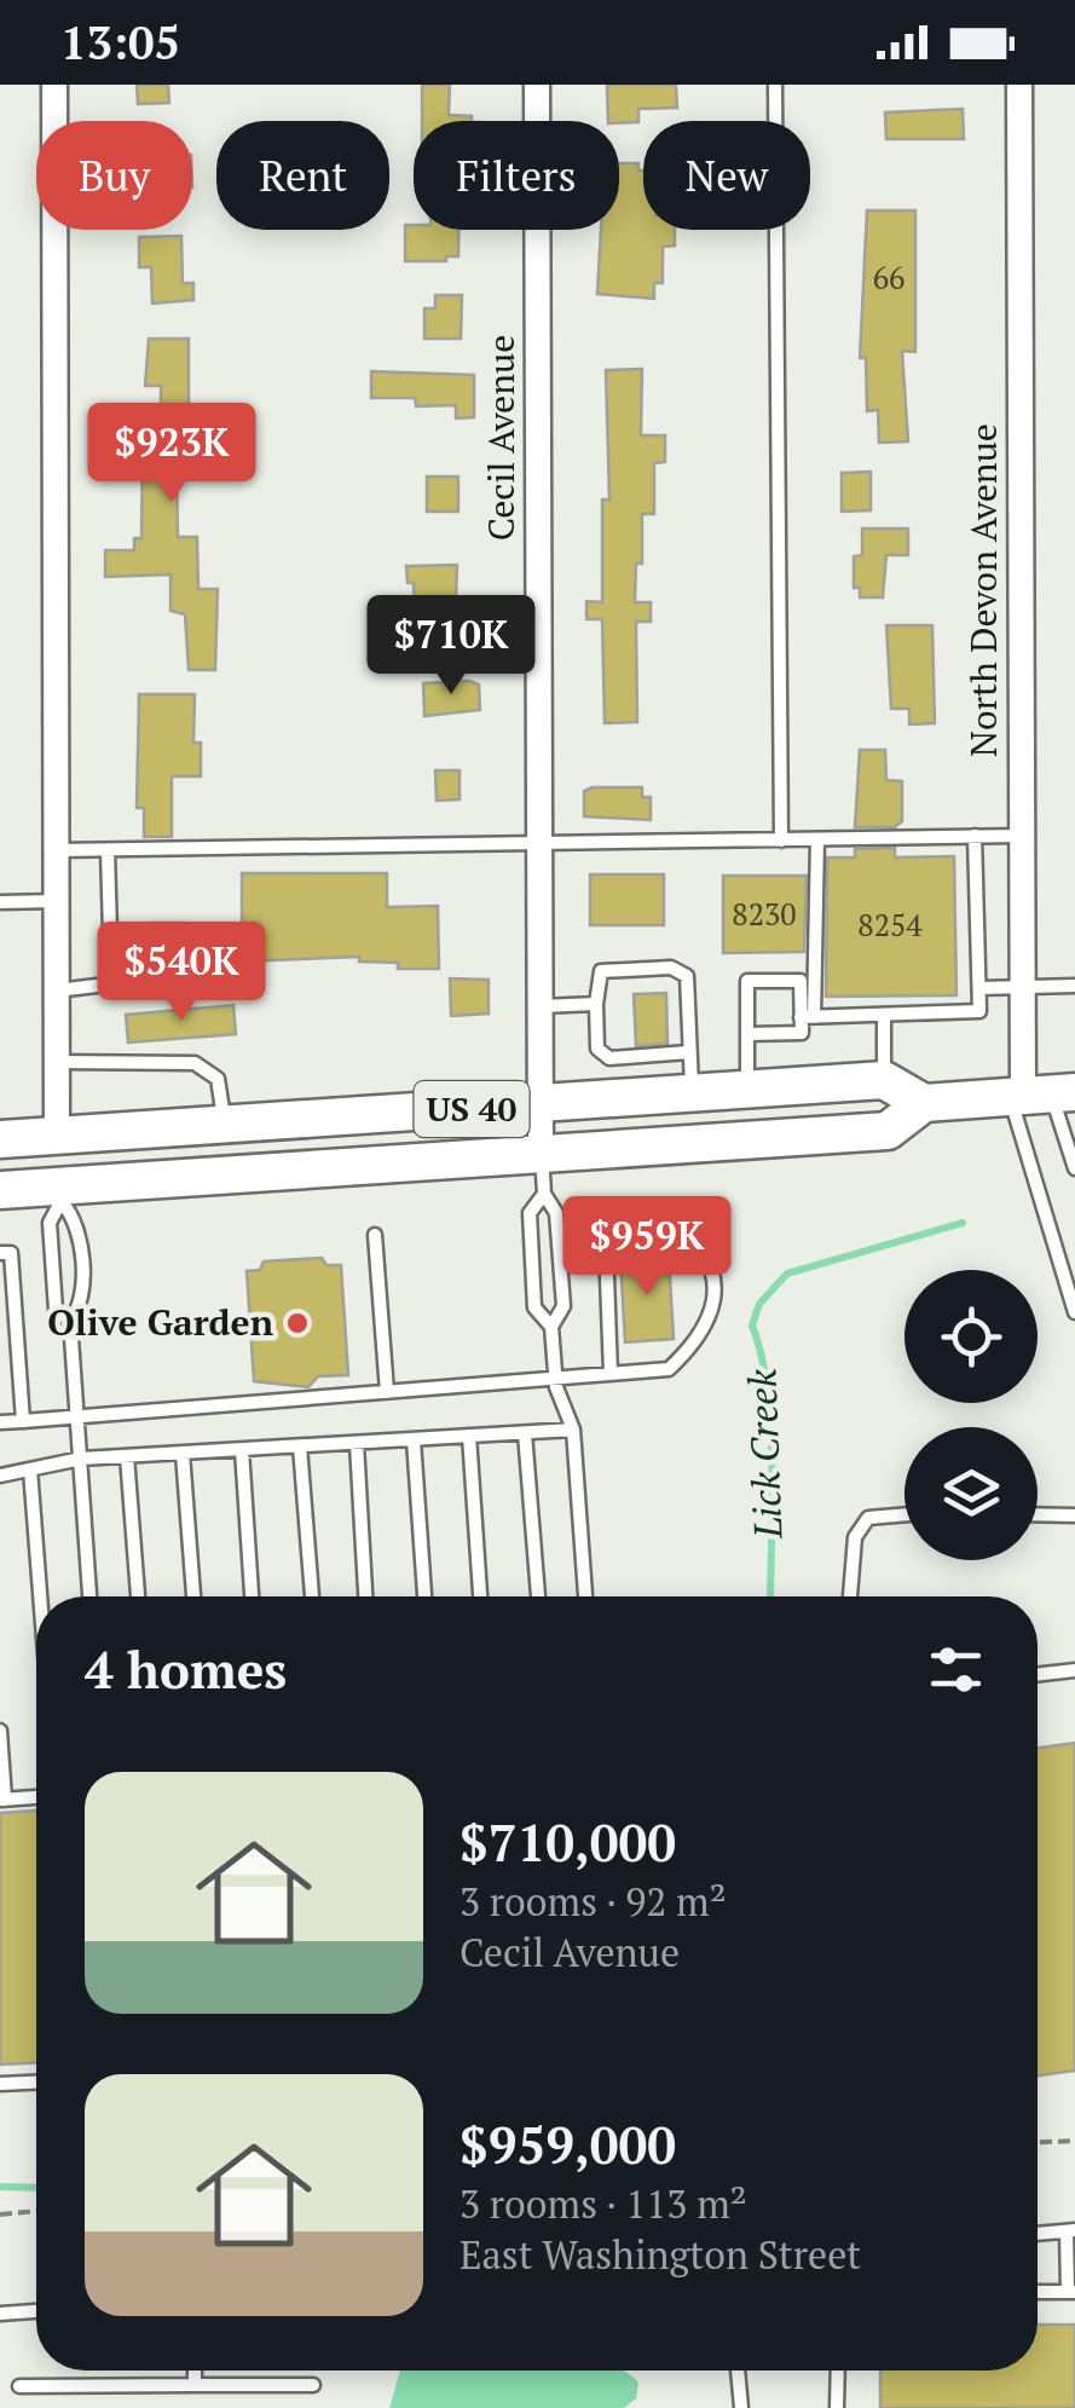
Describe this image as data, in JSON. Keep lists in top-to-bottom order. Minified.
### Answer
{"streets":{"main road":["US 40"],"street":["Cecil Avenue","North Devon Avenue"]},"crossings":[["Cecil Avenue","US 40"],["North Devon Avenue","US 40"]],"water":["Lick Creek"],"places":["Olive Garden"],"house_numbers":["66","8230","8254"],"page":{"status":"13:05","chip":["Buy","Rent","Filters","New"],"price":["$923K","$710K","$540K","$959K"],"heading":"4 homes","list":[{"name":"$710,000","note":"3 rooms · 92 m² · Cecil Avenue"},{"name":"$959,000","note":"3 rooms · 113 m² · East Washington Street"}]}}
